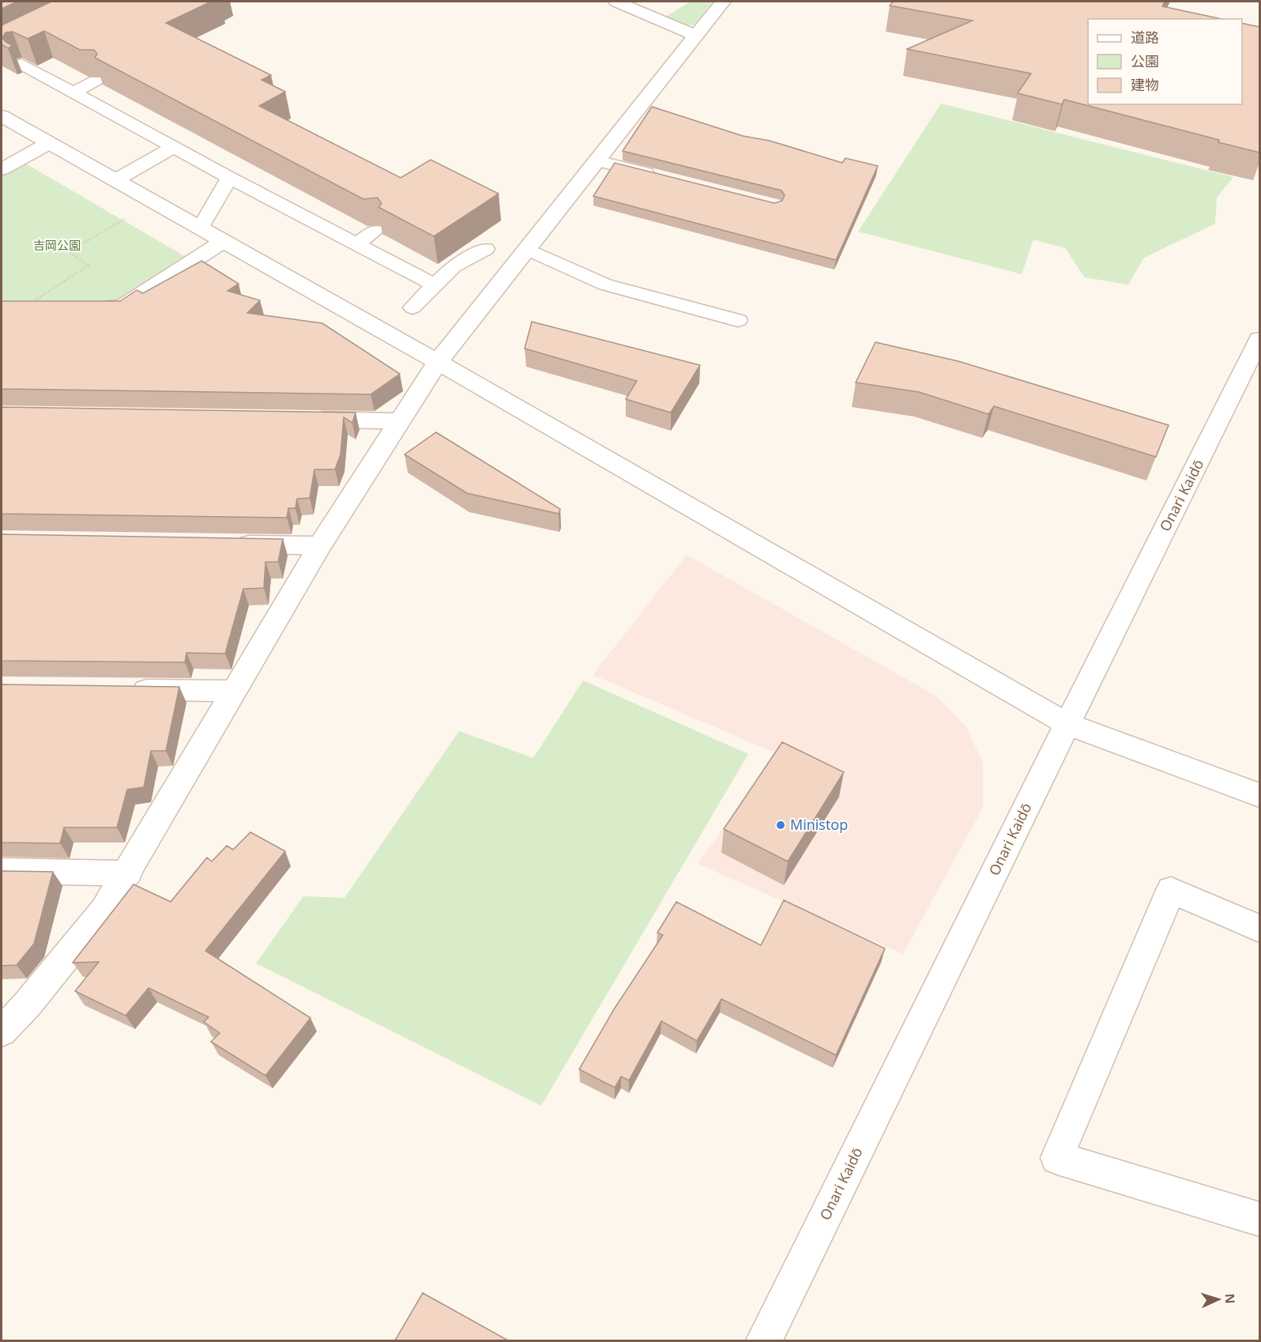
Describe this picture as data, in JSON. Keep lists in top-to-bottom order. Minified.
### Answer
{"streets":{"street":["Onari Kaidō"]},"parks":["吉岡公園"],"places":["Ministop"],"legend":["道路","公園","建物"],"north":"right"}
